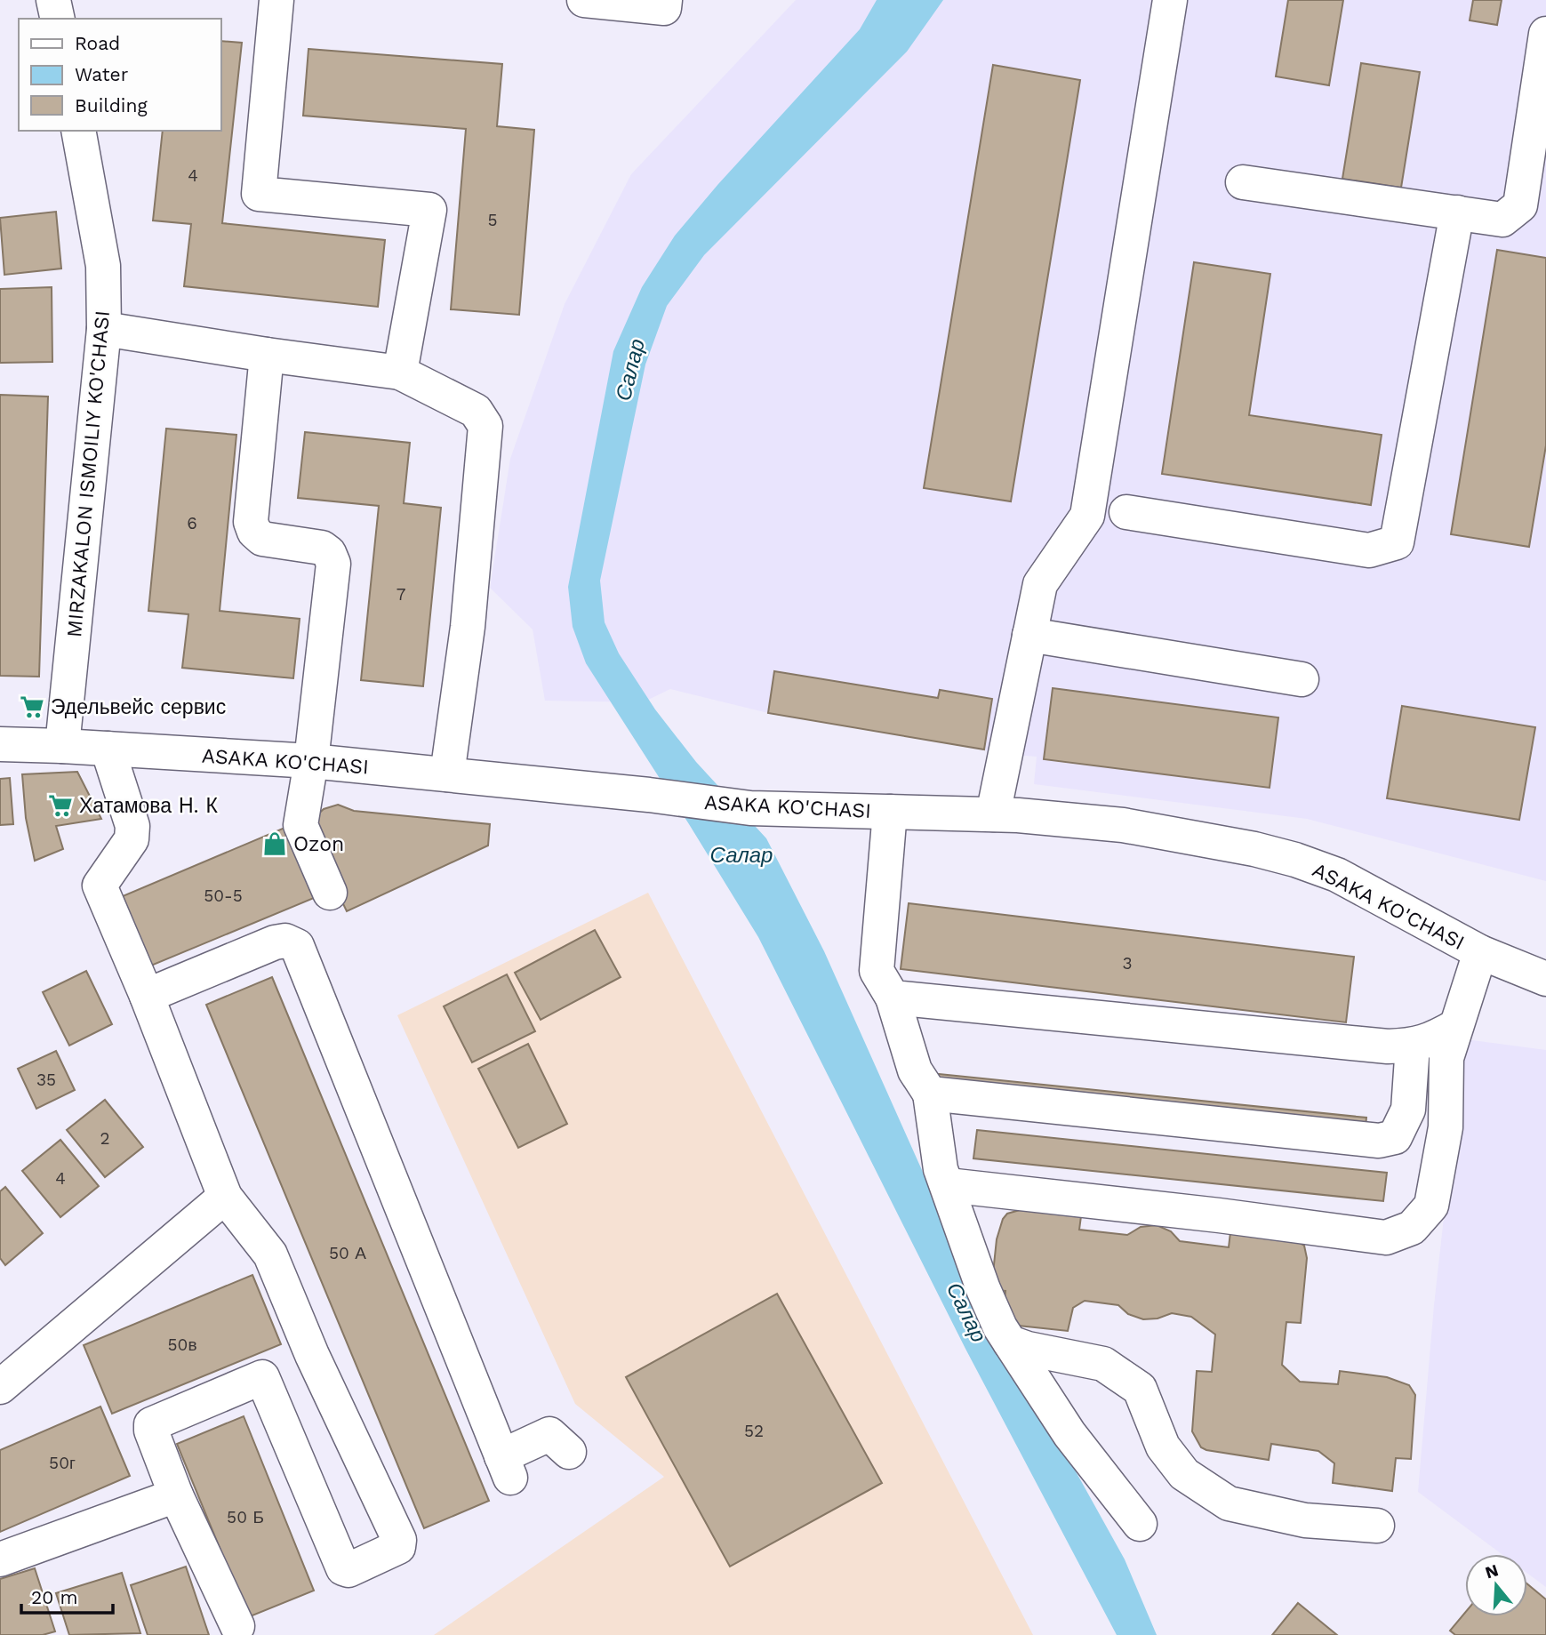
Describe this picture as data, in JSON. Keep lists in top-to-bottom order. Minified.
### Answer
{"streets":{"street":["MIRZAKALON ISMOILIY KO'CHASI","ASAKA KO'CHASI"]},"crossings":[["MIRZAKALON ISMOILIY KO'CHASI","ASAKA KO'CHASI"]],"water":["Салар"],"places":{"supermarket":["Эдельвейс сервис","Хатамова Н. К"],"shop":["Ozon"]},"house_numbers":["4","5","6","7","50-5","3","35","2","4","50 А","50в","52","50г","50 Б"],"legend":["Road","Water","Building"],"scale_bar":"20 m","north":"top"}
